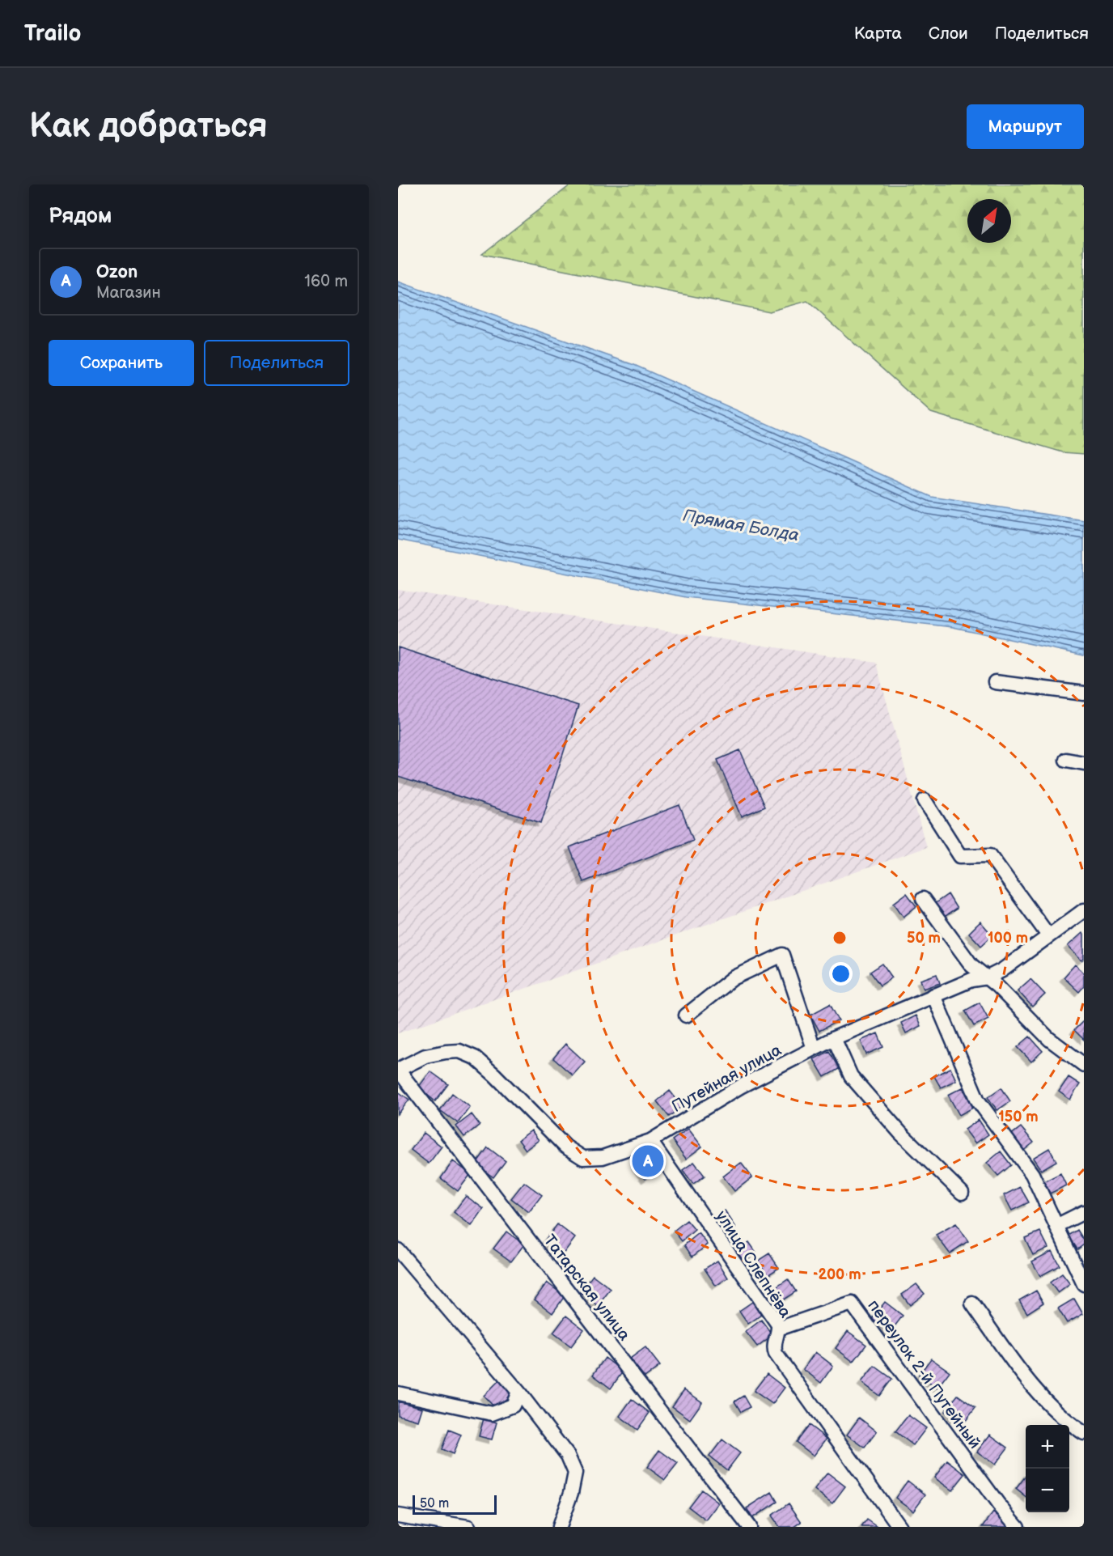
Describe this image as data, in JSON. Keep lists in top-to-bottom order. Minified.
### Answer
{"streets":{"street":["Путейная улица","улица Слепнёва","Татарская улица","переулок 2-й Путейный"]},"crossings":[["Путейная улица","улица Слепнёва"],["Путейная улица","Татарская улица"],["улица Слепнёва","переулок 2-й Путейный"]],"water":["Прямая Болда"],"scale_bar":"50 m","north":"top right","page":{"header":"Trailo","nav":["Карта","Слои","Поделиться"],"buttons":["Маршрут",["Сохранить","Поделиться"]],"title":"Как добраться","heading":"Рядом","list":[{"mark":"A","name":"Ozon","note":"Магазин","value":"160 m"}],"pins":"A","map_buttons":["+","−"],"scale":"50 m"},"rings":["50 m","100 m","150 m","200 m"]}
